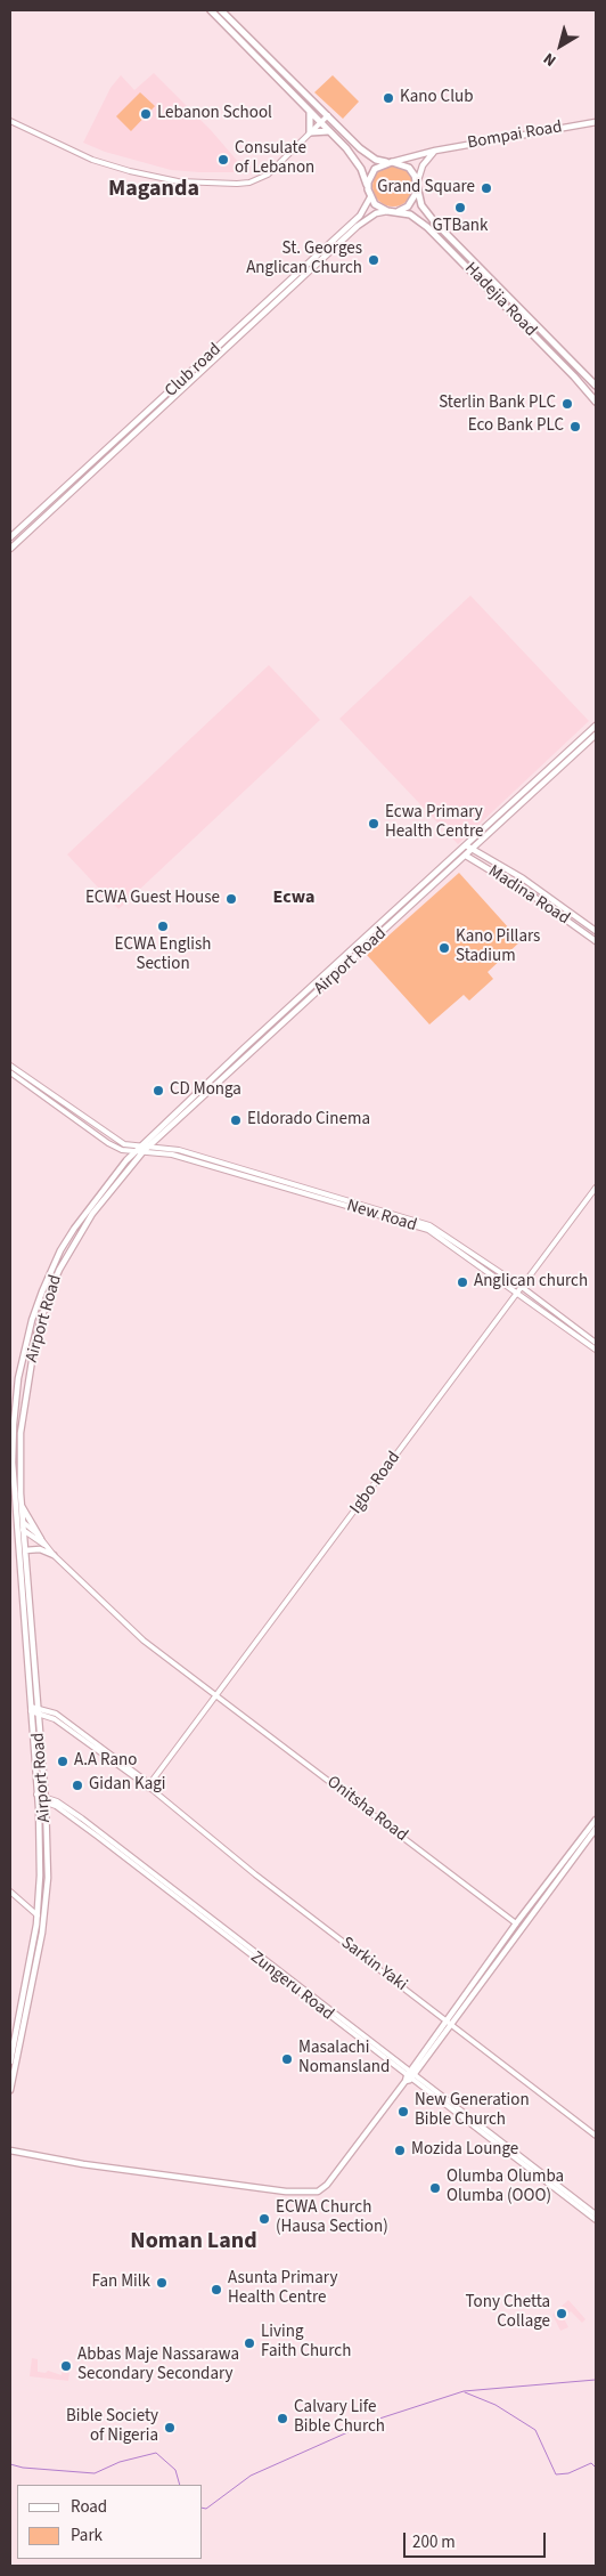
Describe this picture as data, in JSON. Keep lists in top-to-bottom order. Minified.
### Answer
{"streets":{"main road":["Bompai Road","Hadejia Road","Madina Road","Airport Road"],"street":["New Road","Igbo Road","Onitsha Road","Sarkin Yaki","Zungeru Road"]},"crossings":[["Bompai Road","Hadejia Road"],["Madina Road","Airport Road"],["Airport Road","New Road"],["Airport Road","Sarkin Yaki"],["Airport Road","Zungeru Road"],["New Road","Igbo Road"],["Igbo Road","Onitsha Road"],["Igbo Road","Sarkin Yaki"]],"districts":["Maganda","Ecwa","Noman Land"],"places":["Kano Club","Lebanon School","Consulate of Lebanon","Grand Square","GTBank","St. Georges Anglican Church","Sterlin Bank PLC","Eco Bank PLC","Ecwa Primary Health Centre","ECWA Guest House","ECWA English Section","Kano Pillars Stadium","CD Monga","Eldorado Cinema","Anglican church","A.A Rano","Gidan Kagi","Masalachi Nomansland","New Generation Bible Church","Mozida Lounge","Olumba Olumba Olumba (OOO)","ECWA Church (Hausa Section)","Fan Milk","Asunta Primary Health Centre","Tony Chetta Collage","Living Faith Church","Abbas Maje Nassarawa Secondary Secondary","Calvary Life Bible Church","Bible Society of Nigeria"],"legend":["Road","Park"],"scale_bar":"200 m","north":"bottom left"}
